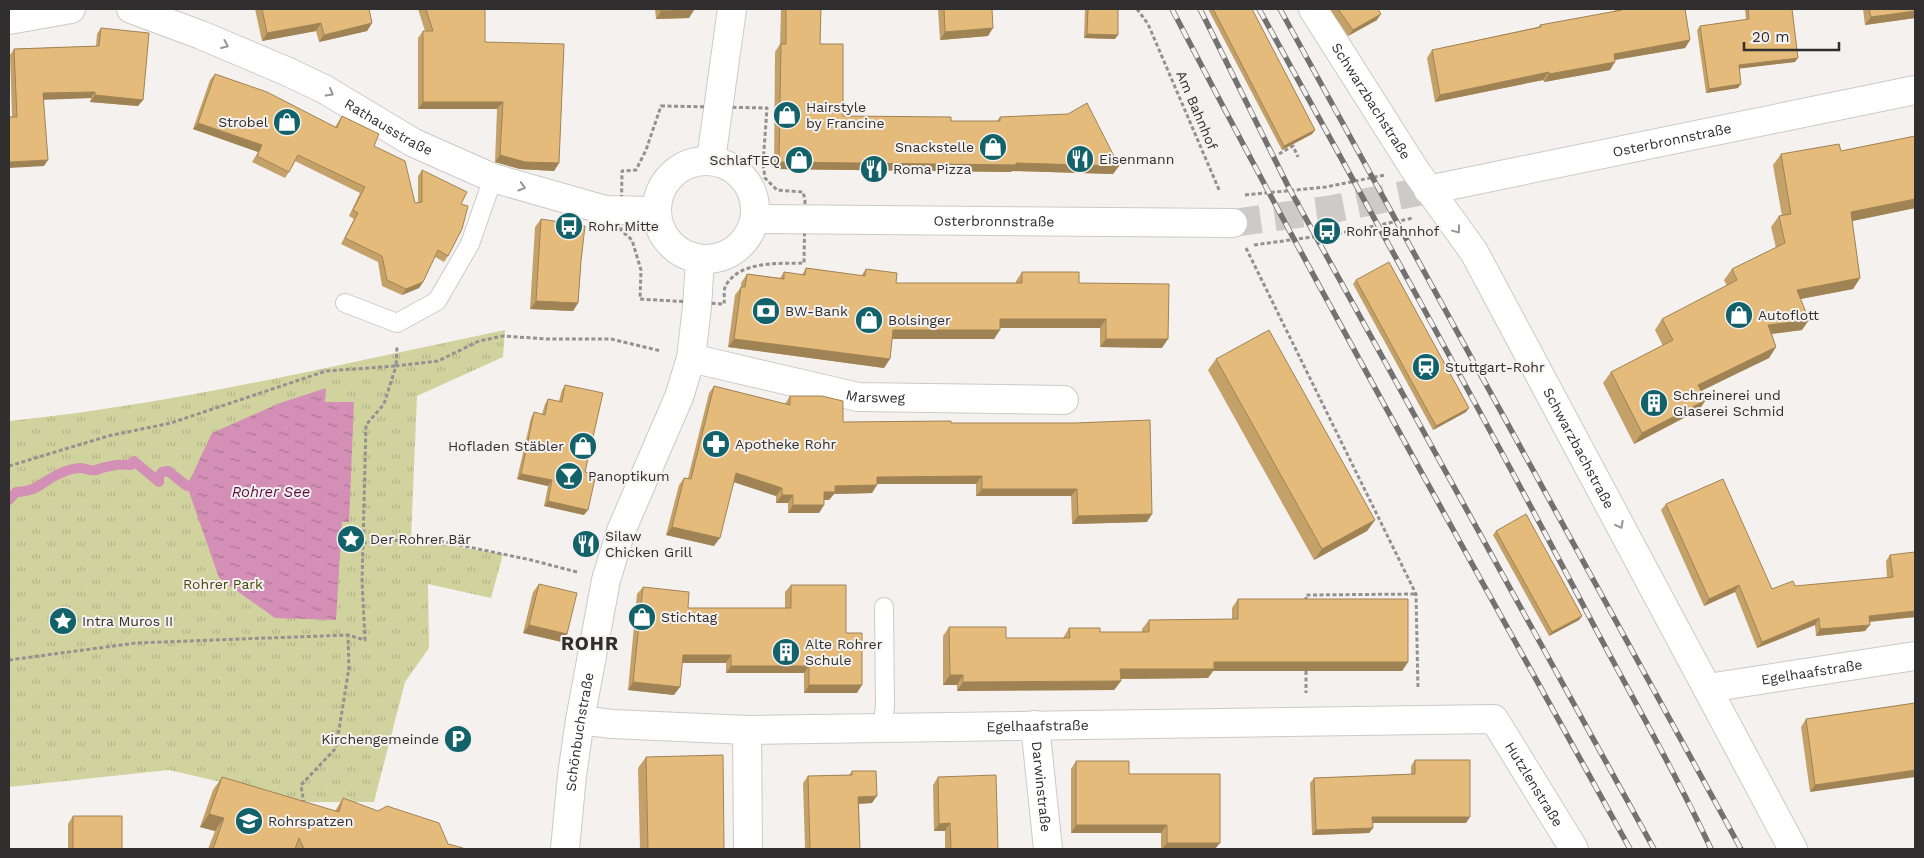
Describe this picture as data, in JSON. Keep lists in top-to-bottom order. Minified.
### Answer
{"streets":{"street":["Schwarzbachstraße","Rathausstraße","Osterbronnstraße","Marsweg","Egelhaafstraße","Schönbuchstraße","Hutzlenstraße","Darwinstraße"],"path":["Am Bahnhof"]},"crossings":[["Schwarzbachstraße","Osterbronnstraße"],["Schwarzbachstraße","Egelhaafstraße"],["Am Bahnhof","Osterbronnstraße"],["Rathausstraße","Osterbronnstraße"],["Rathausstraße","Schönbuchstraße"],["Osterbronnstraße","Schönbuchstraße"],["Marsweg","Schönbuchstraße"],["Egelhaafstraße","Schönbuchstraße"],["Egelhaafstraße","Hutzlenstraße"],["Egelhaafstraße","Darwinstraße"]],"one_way":["Schwarzbachstraße","Rathausstraße"],"districts":["ROHR"],"water":["Rohrer See"],"parks":["Rohrer Park"],"places":{"shop":["Hairstyle by Francine","Strobel","Snackstelle","SchlafTEQ","Autoflott","Bolsinger","Hofladen Stäbler","Stichtag"],"restaurant":["Eisenmann","Roma Pizza","Silaw Chicken Grill"],"bus stop":["Rohr Mitte","Rohr Bahnhof"],"bank":["BW-Bank"],"station":["Stuttgart-Rohr"],"building":["Schreinerei und Glaserei Schmid","Alte Rohrer Schule"],"pharmacy":["Apotheke Rohr"],"bar":["Panoptikum"],"place":["Der Rohrer Bär","Intra Muros II"],"parking":["Kirchengemeinde"],"school or university":["Rohrspatzen"]},"scale_bar":"20 m"}
